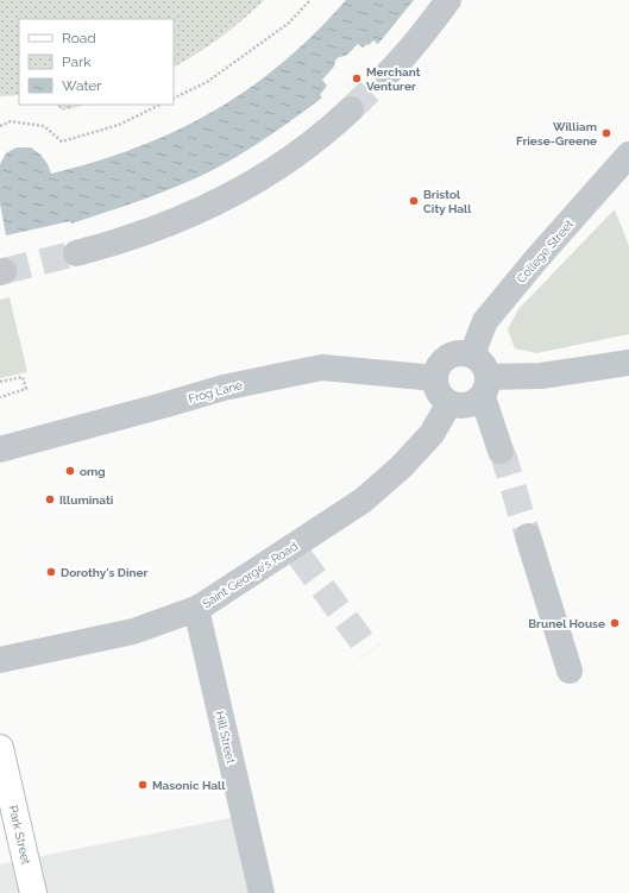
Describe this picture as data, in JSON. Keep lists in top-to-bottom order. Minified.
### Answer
{"streets":{"main road":["Park Street"],"street":["College Street","Frog Lane","Saint George's Road","Hill Street"]},"crossings":[["College Street","Frog Lane"],["College Street","Saint George's Road"],["Frog Lane","Saint George's Road"],["Saint George's Road","Hill Street"]],"places":["Merchant Venturer","William Friese-Greene","Bristol City Hall","omg","Illuminati","Dorothy's Diner","Brunel House","Masonic Hall"],"legend":["Road","Park","Water"]}
